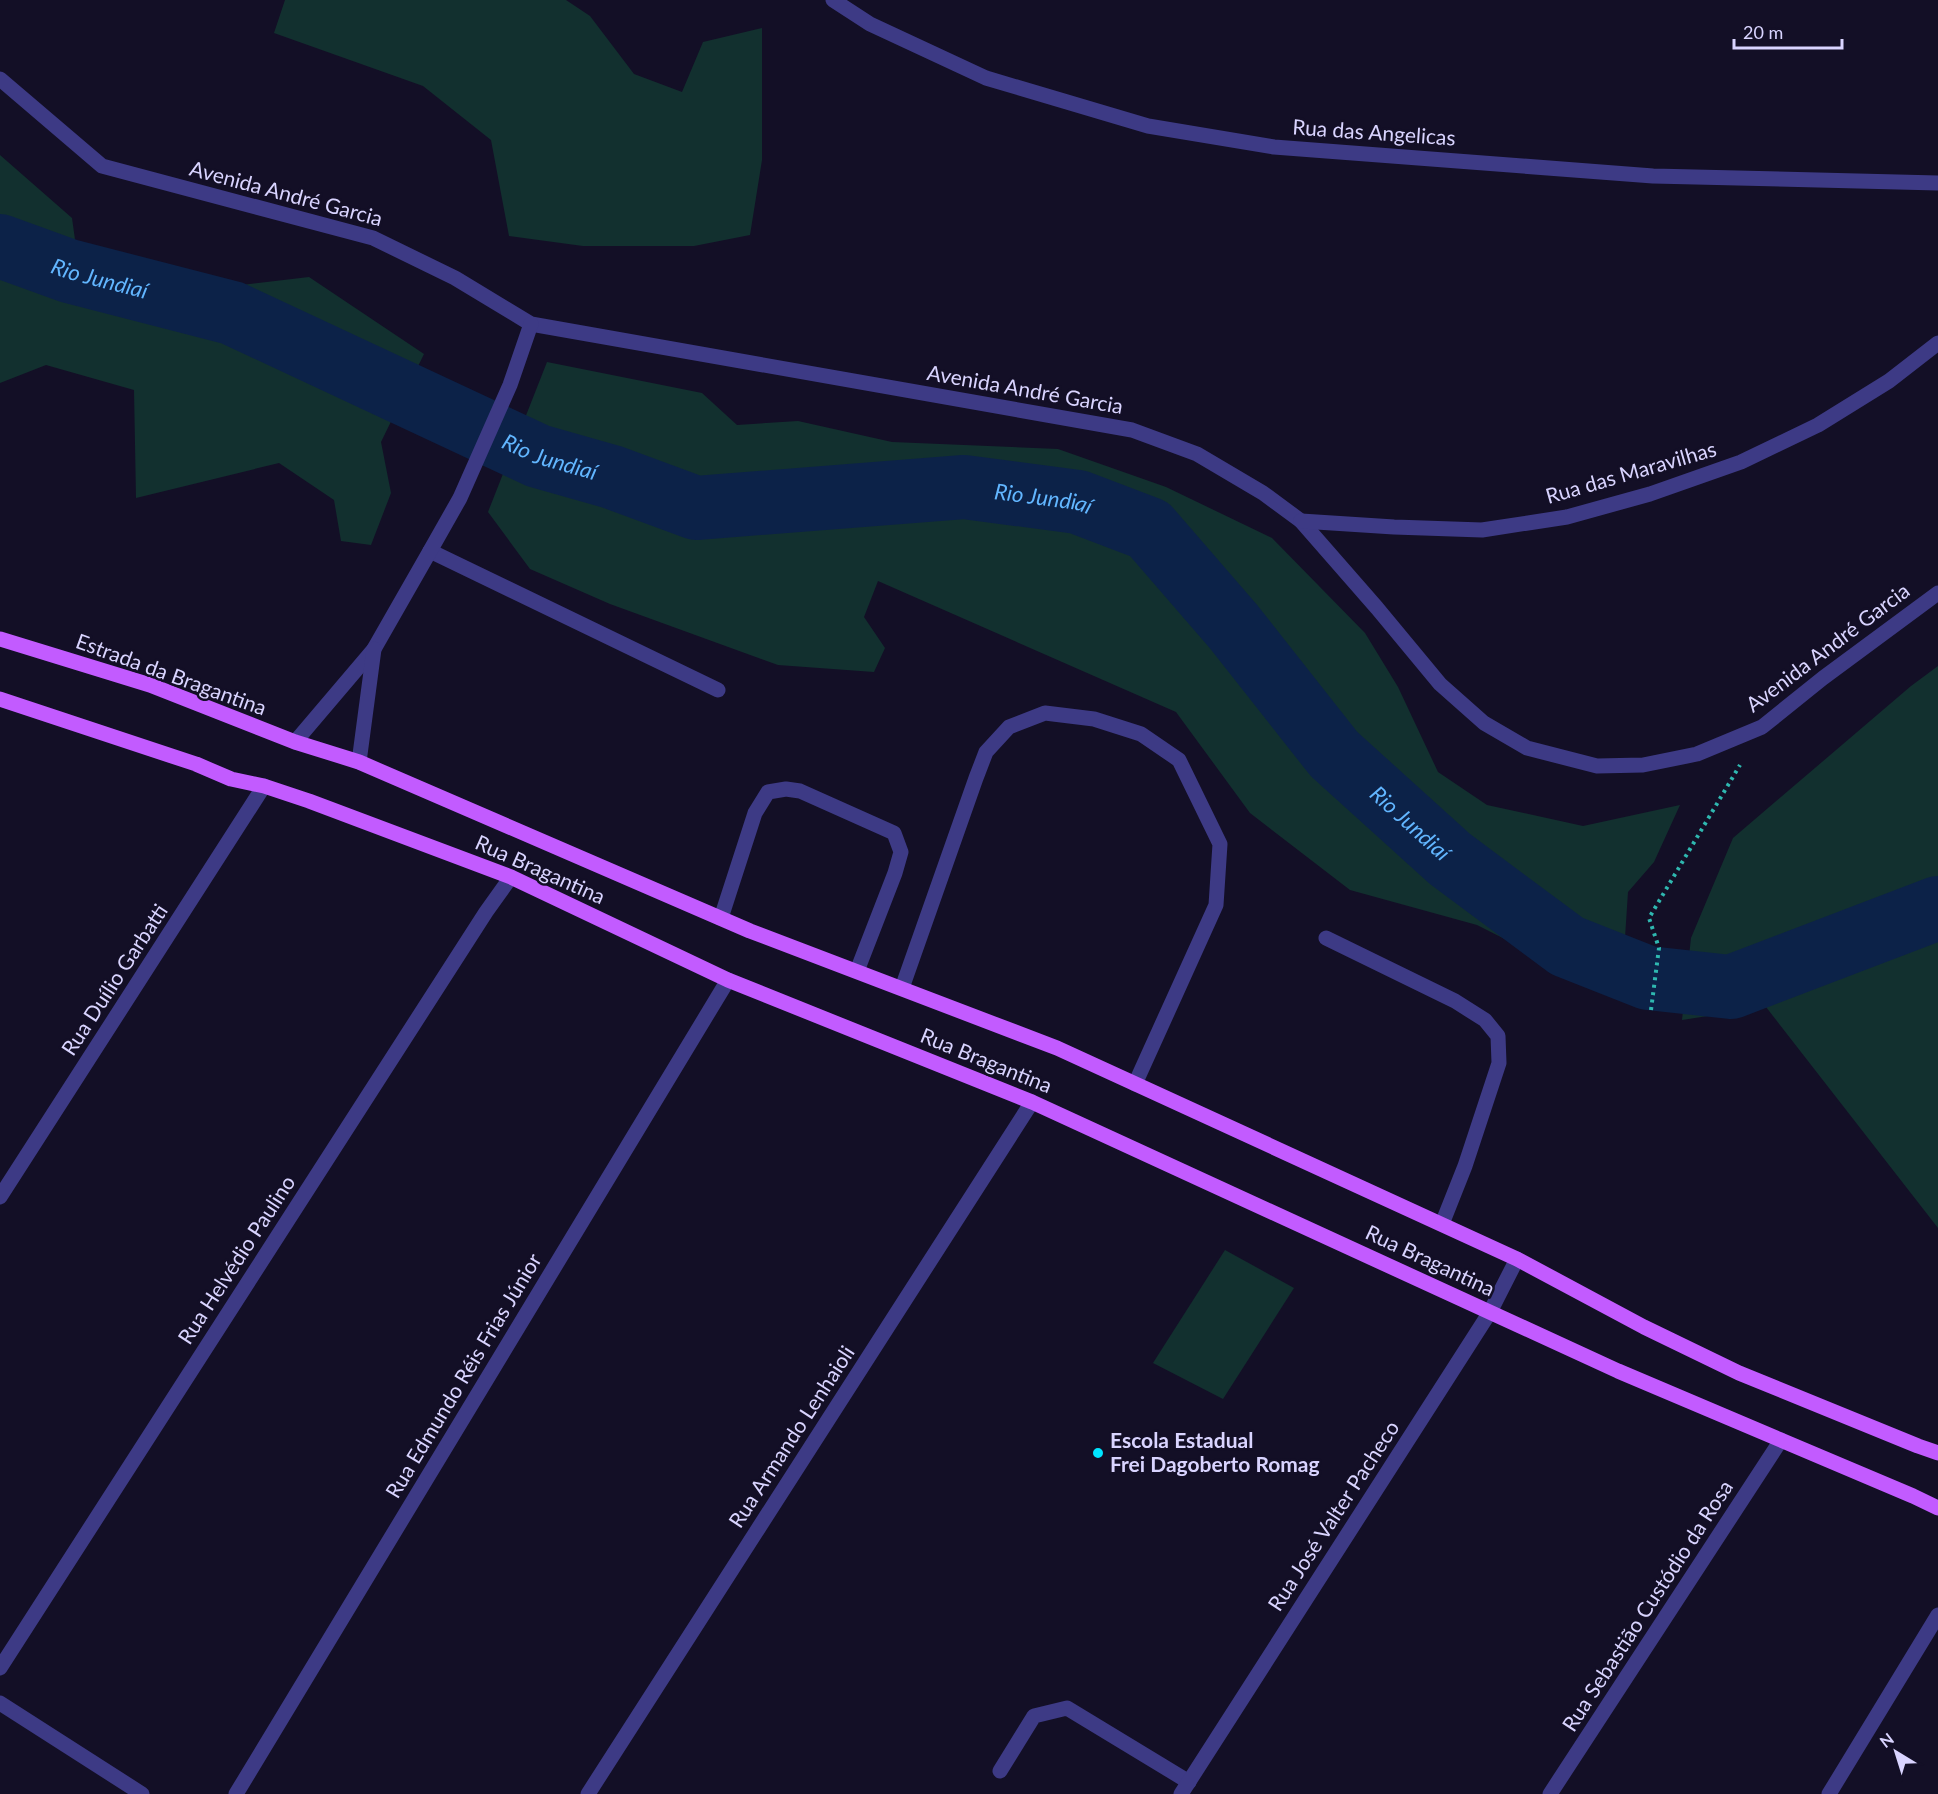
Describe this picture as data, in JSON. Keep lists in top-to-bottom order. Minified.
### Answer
{"streets":{"main road":["Estrada da Bragantina","Rua Bragantina"],"street":["Rua das Angelicas","Avenida André Garcia","Rua das Maravilhas","Rua Duílio Garbatti","Rua Helvédio Paulino","Rua Edmundo Réis Frias Júnior","Rua Armando Lenhaioli","Rua José Valter Pacheco","Rua Sebastião Custódio da Rosa"]},"crossings":[["Avenida André Garcia","Rua das Maravilhas"],["Estrada da Bragantina","Rua Bragantina"],["Rua Bragantina","Rua Duílio Garbatti"],["Rua Bragantina","Rua Helvédio Paulino"],["Rua Bragantina","Rua Edmundo Réis Frias Júnior"],["Rua Bragantina","Rua Armando Lenhaioli"],["Rua Bragantina","Rua José Valter Pacheco"],["Rua Bragantina","Rua Sebastião Custódio da Rosa"]],"water":["Rio Jundiaí"],"places":["Escola Estadual Frei Dagoberto Romag"],"scale_bar":"20 m","north":"top left"}
